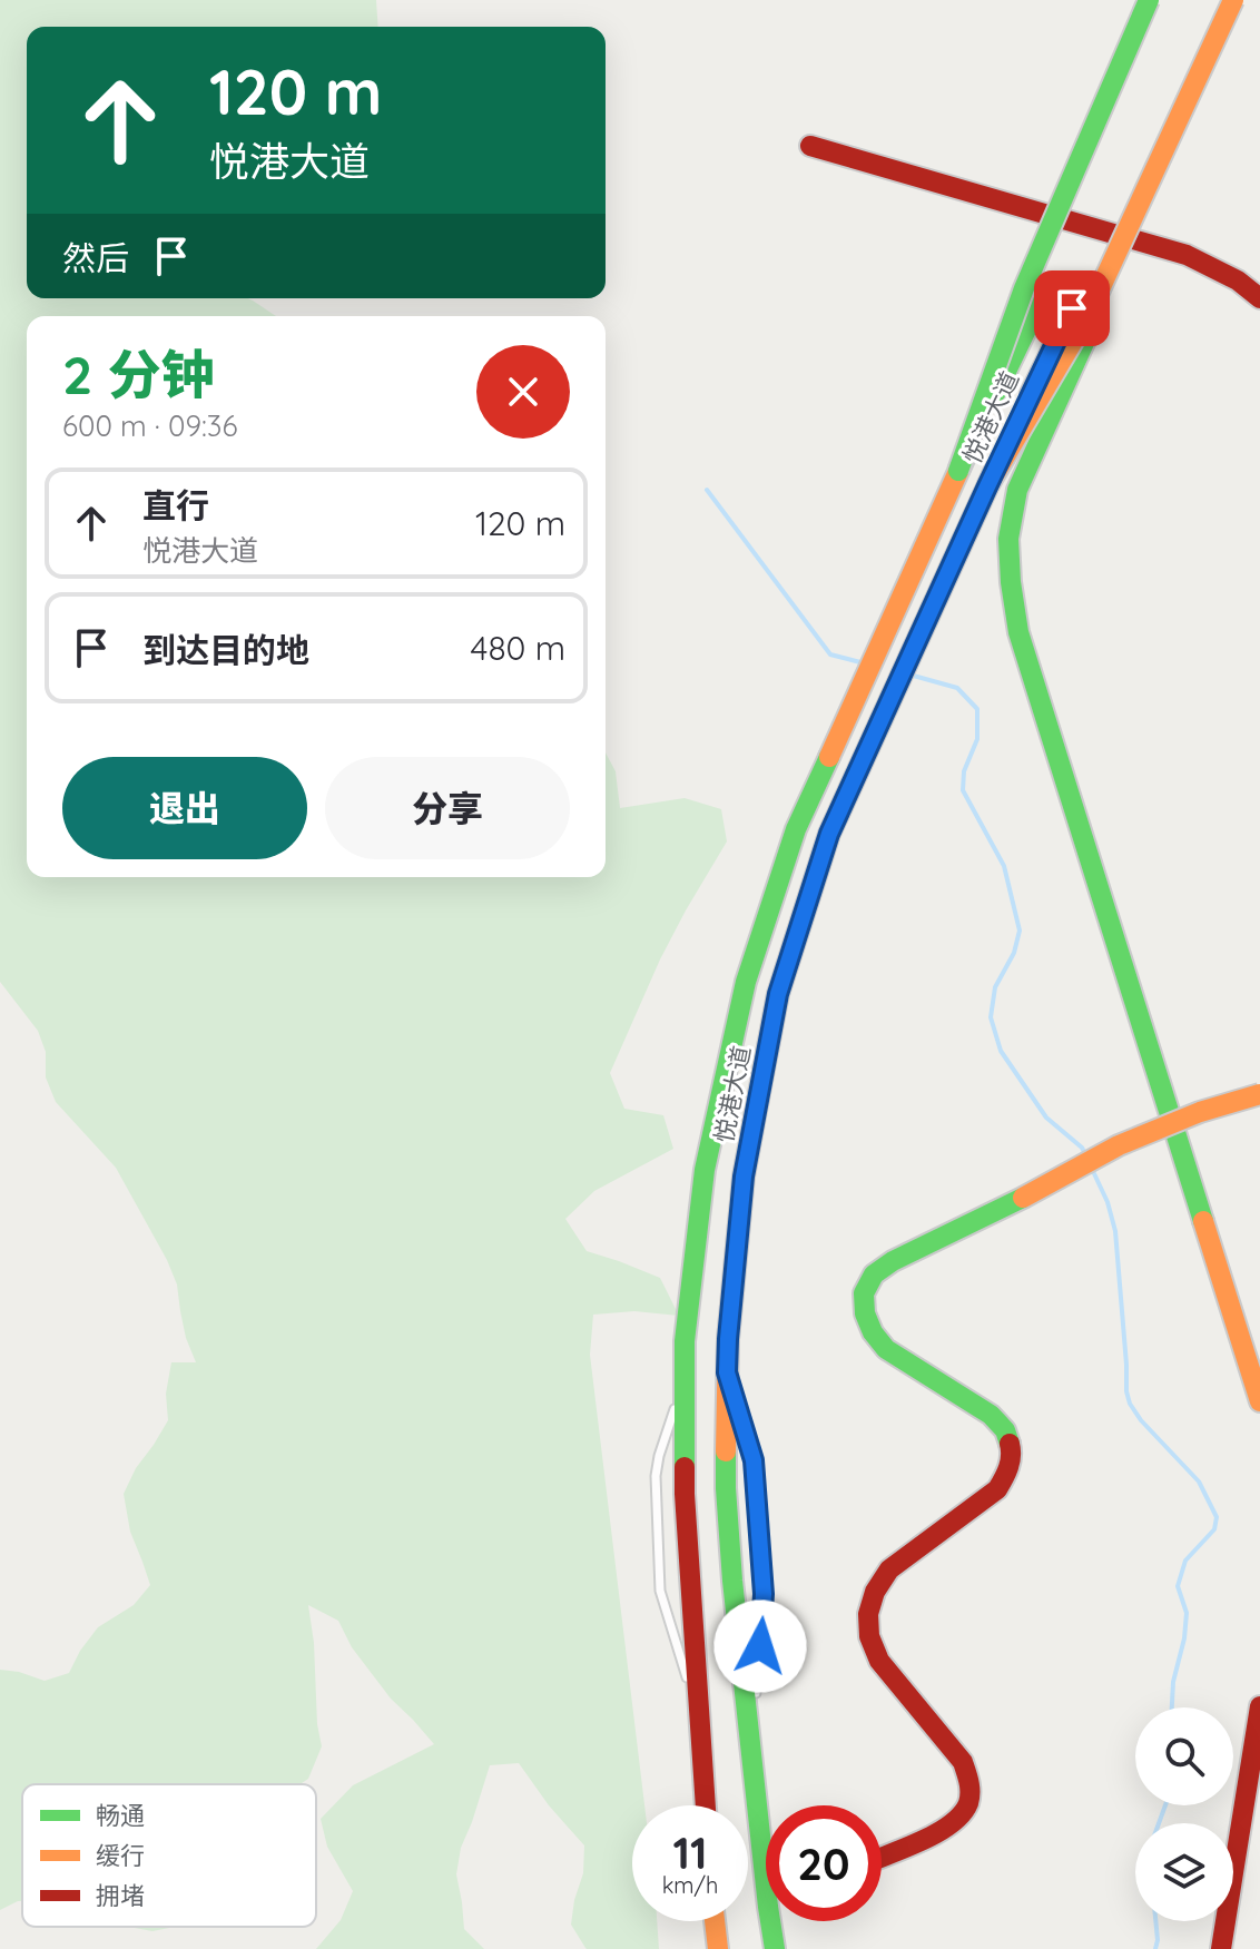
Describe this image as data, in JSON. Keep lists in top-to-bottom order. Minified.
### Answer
{"streets":{"main road":["悦港大道"]},"legend":["畅通","缓行","拥堵"],"page":{"turn":["120 m","悦港大道"],"then":"然后","heading":["2 分钟","600 m · 09:36"],"list":[{"name":"直行","note":"悦港大道","value":"120 m"},{"name":"到达目的地","value":"480 m"}],"buttons":["退出","分享"],"speed":"11 km/h","limit":"20"}}
